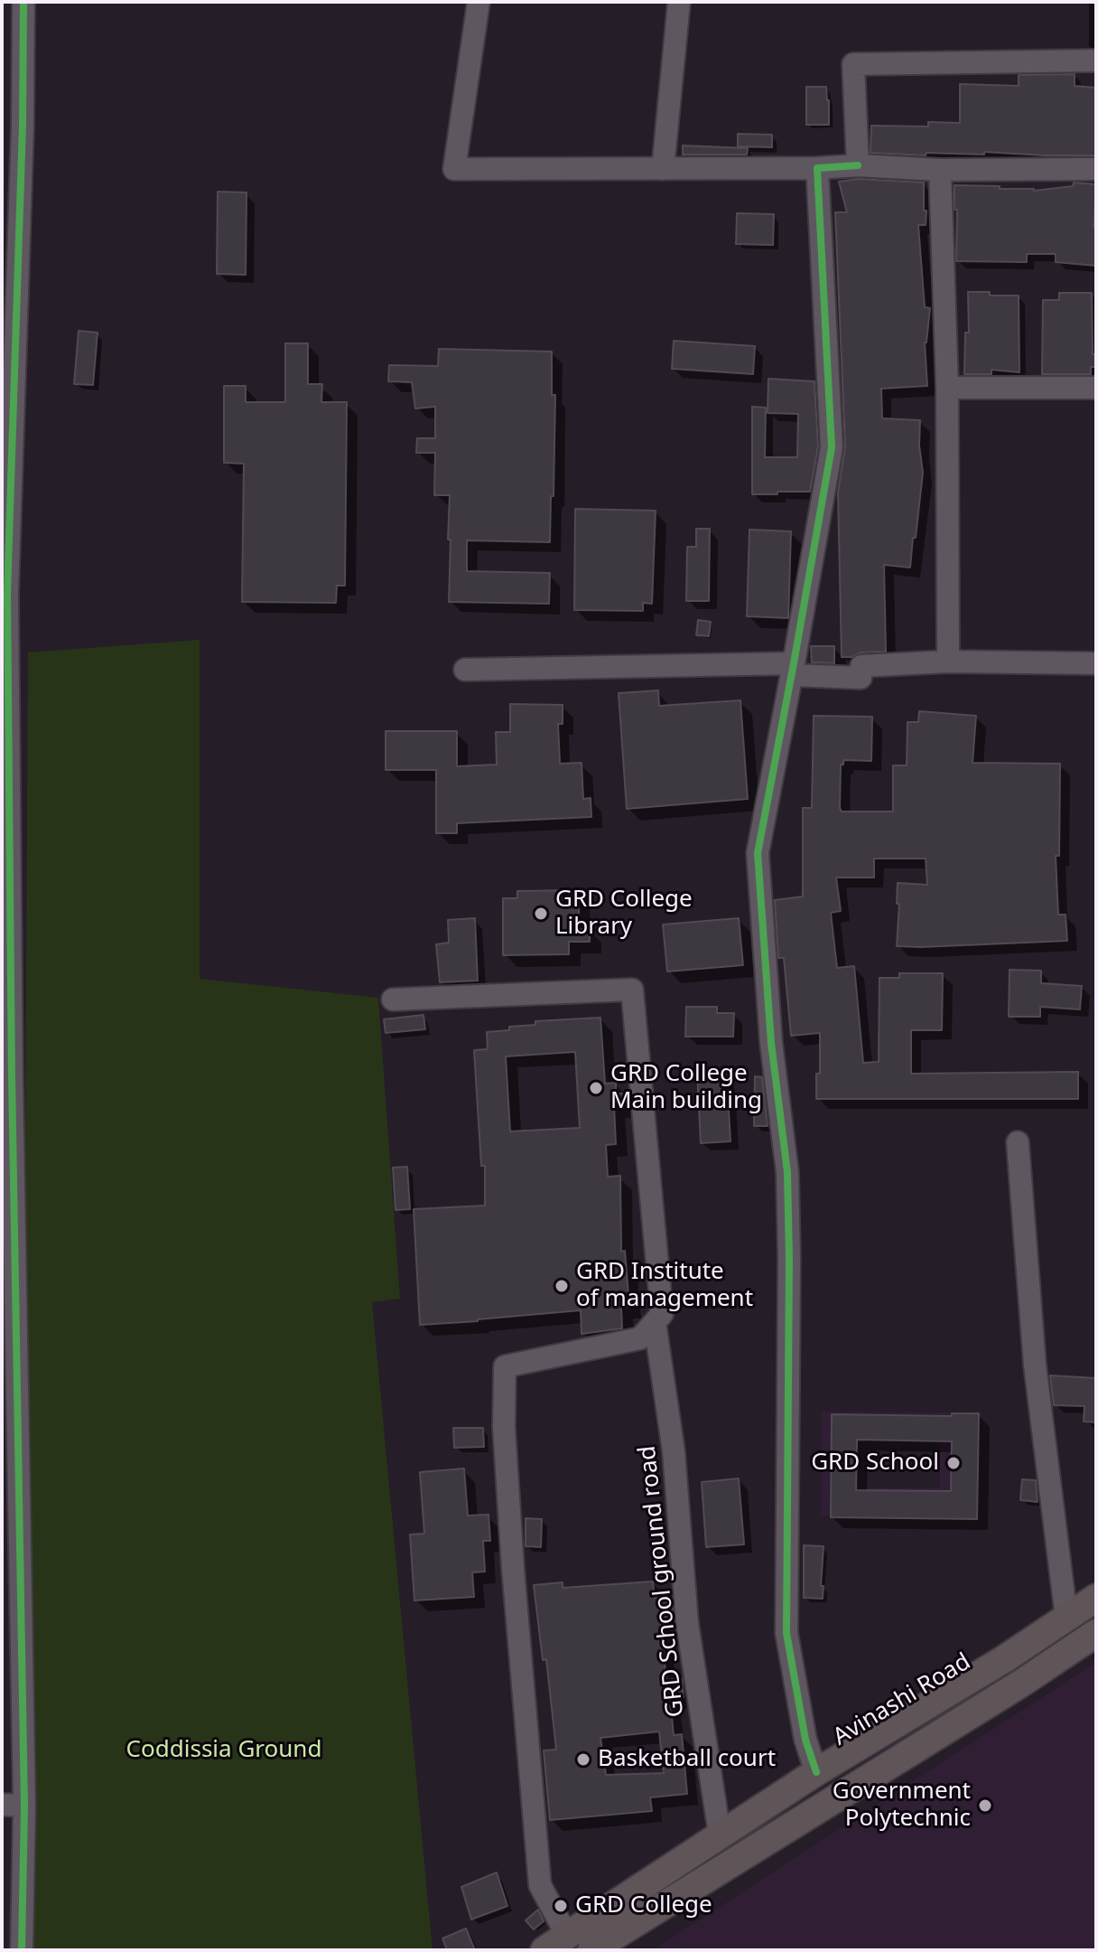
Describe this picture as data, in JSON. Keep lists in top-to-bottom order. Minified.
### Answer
{"streets":{"main road":["Avinashi Road"],"street":["GRD School ground road"]},"crossings":[["GRD School ground road","Avinashi Road"]],"parks":["Coddissia Ground"],"places":["GRD College Library","GRD College Main building","GRD Institute of management","GRD School","Basketball court","Government Polytechnic","GRD College"]}
